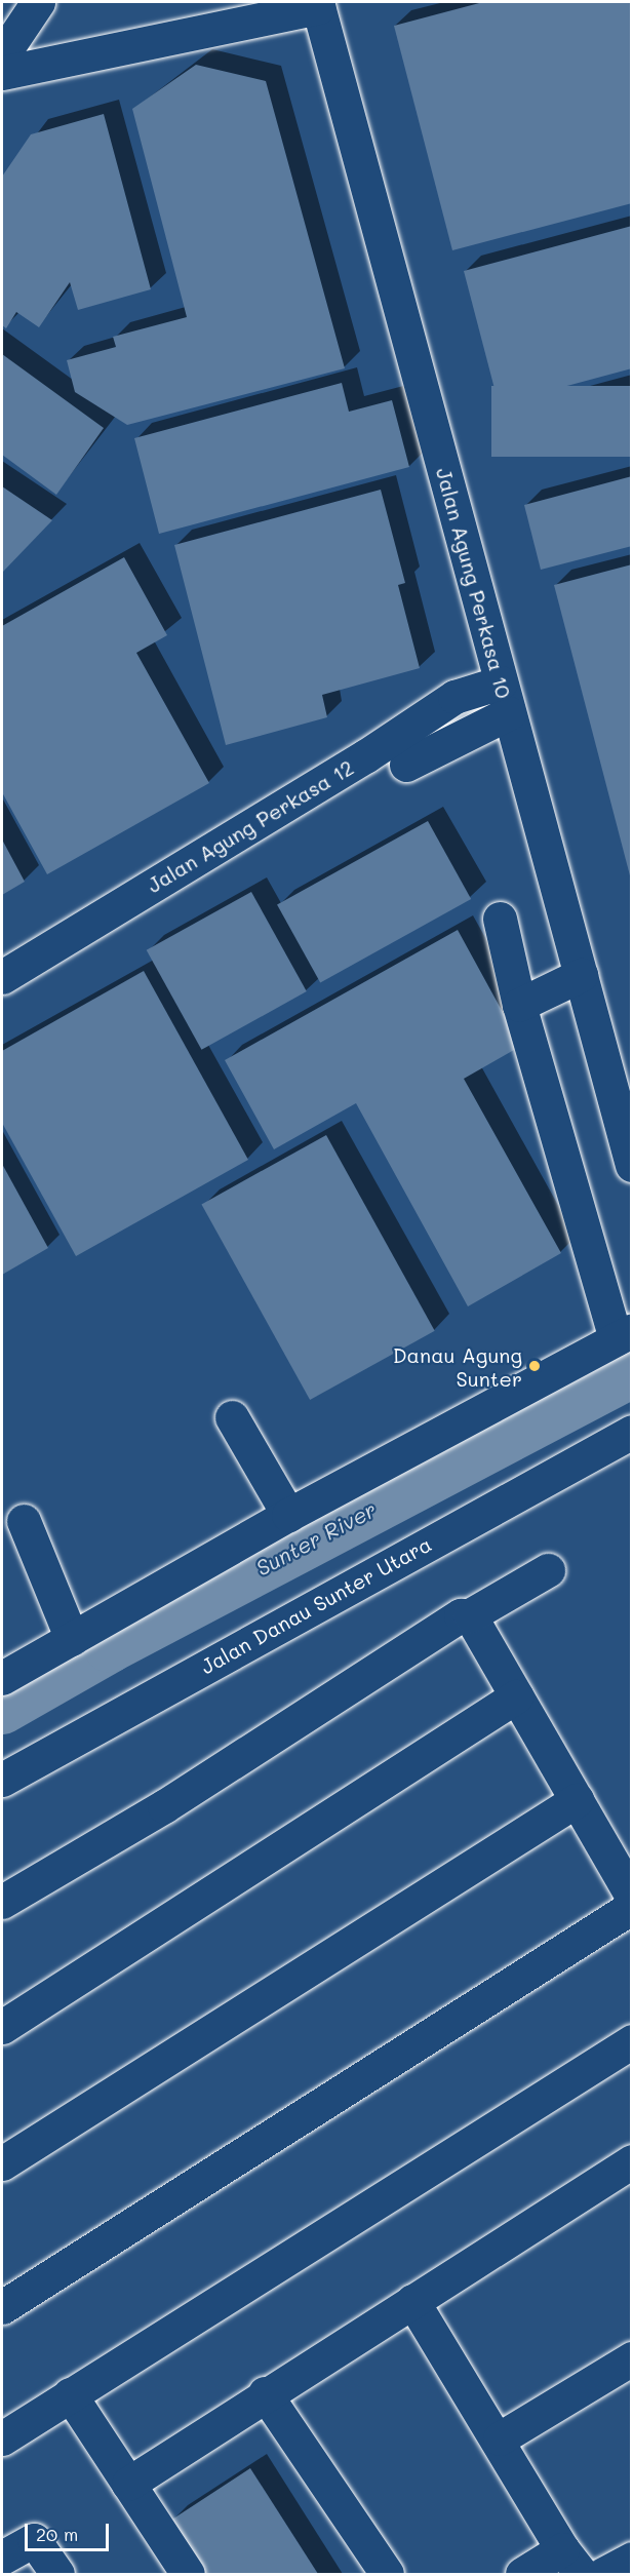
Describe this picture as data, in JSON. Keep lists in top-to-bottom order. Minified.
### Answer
{"streets":{"street":["Jalan Agung Perkasa 10","Jalan Agung Perkasa 12","Jalan Danau Sunter Utara"]},"crossings":[["Jalan Agung Perkasa 10","Jalan Agung Perkasa 12"]],"water":["Sunter River"],"places":["Danau Agung Sunter"],"scale_bar":"20 m"}
